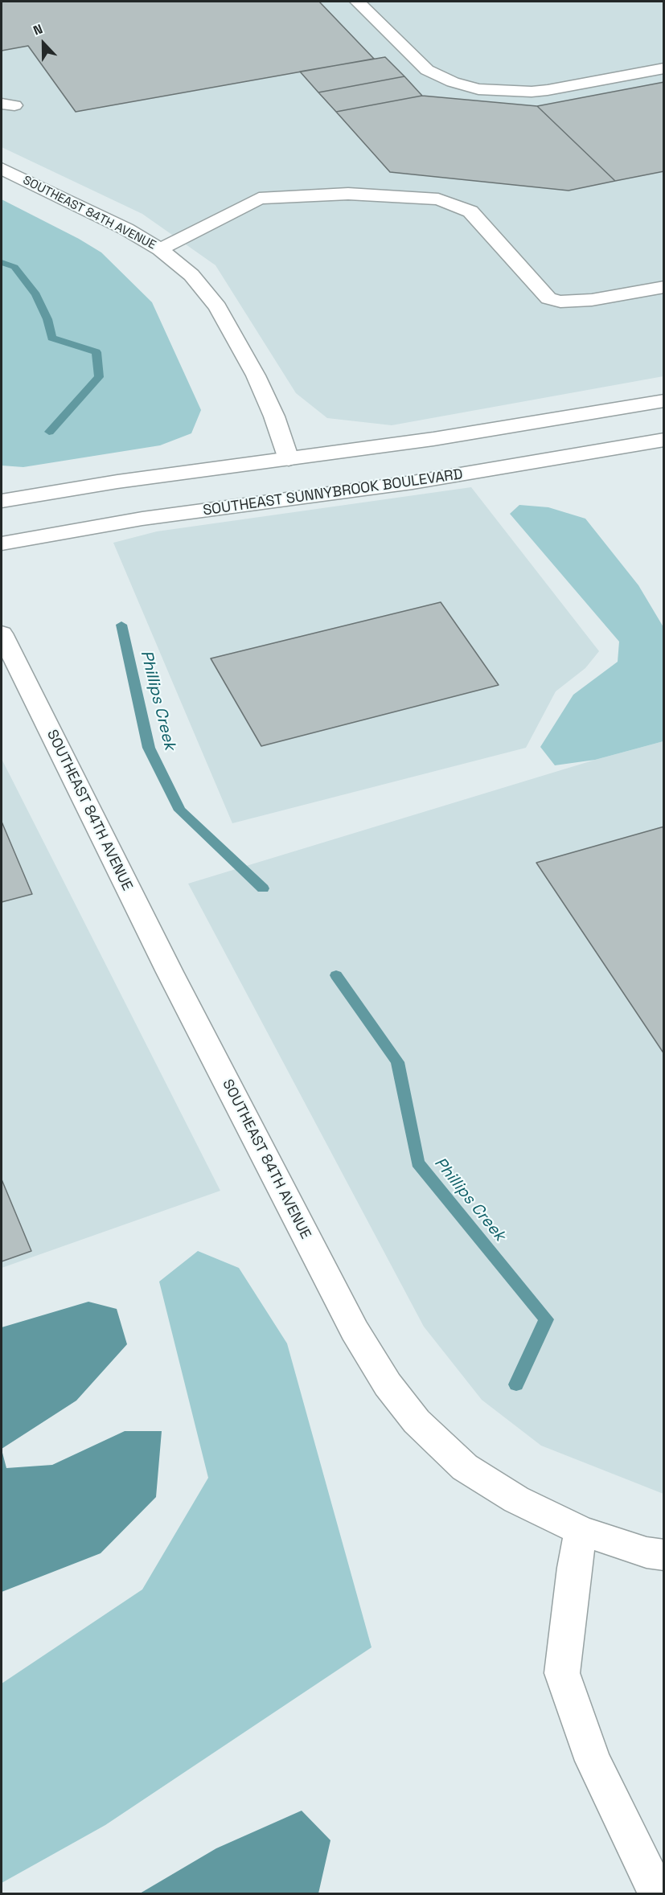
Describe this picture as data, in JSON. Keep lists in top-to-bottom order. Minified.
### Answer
{"streets":{"street":["SOUTHEAST 84TH AVENUE","SOUTHEAST SUNNYBROOK BOULEVARD"]},"water":["Phillips Creek"],"north":"top"}
